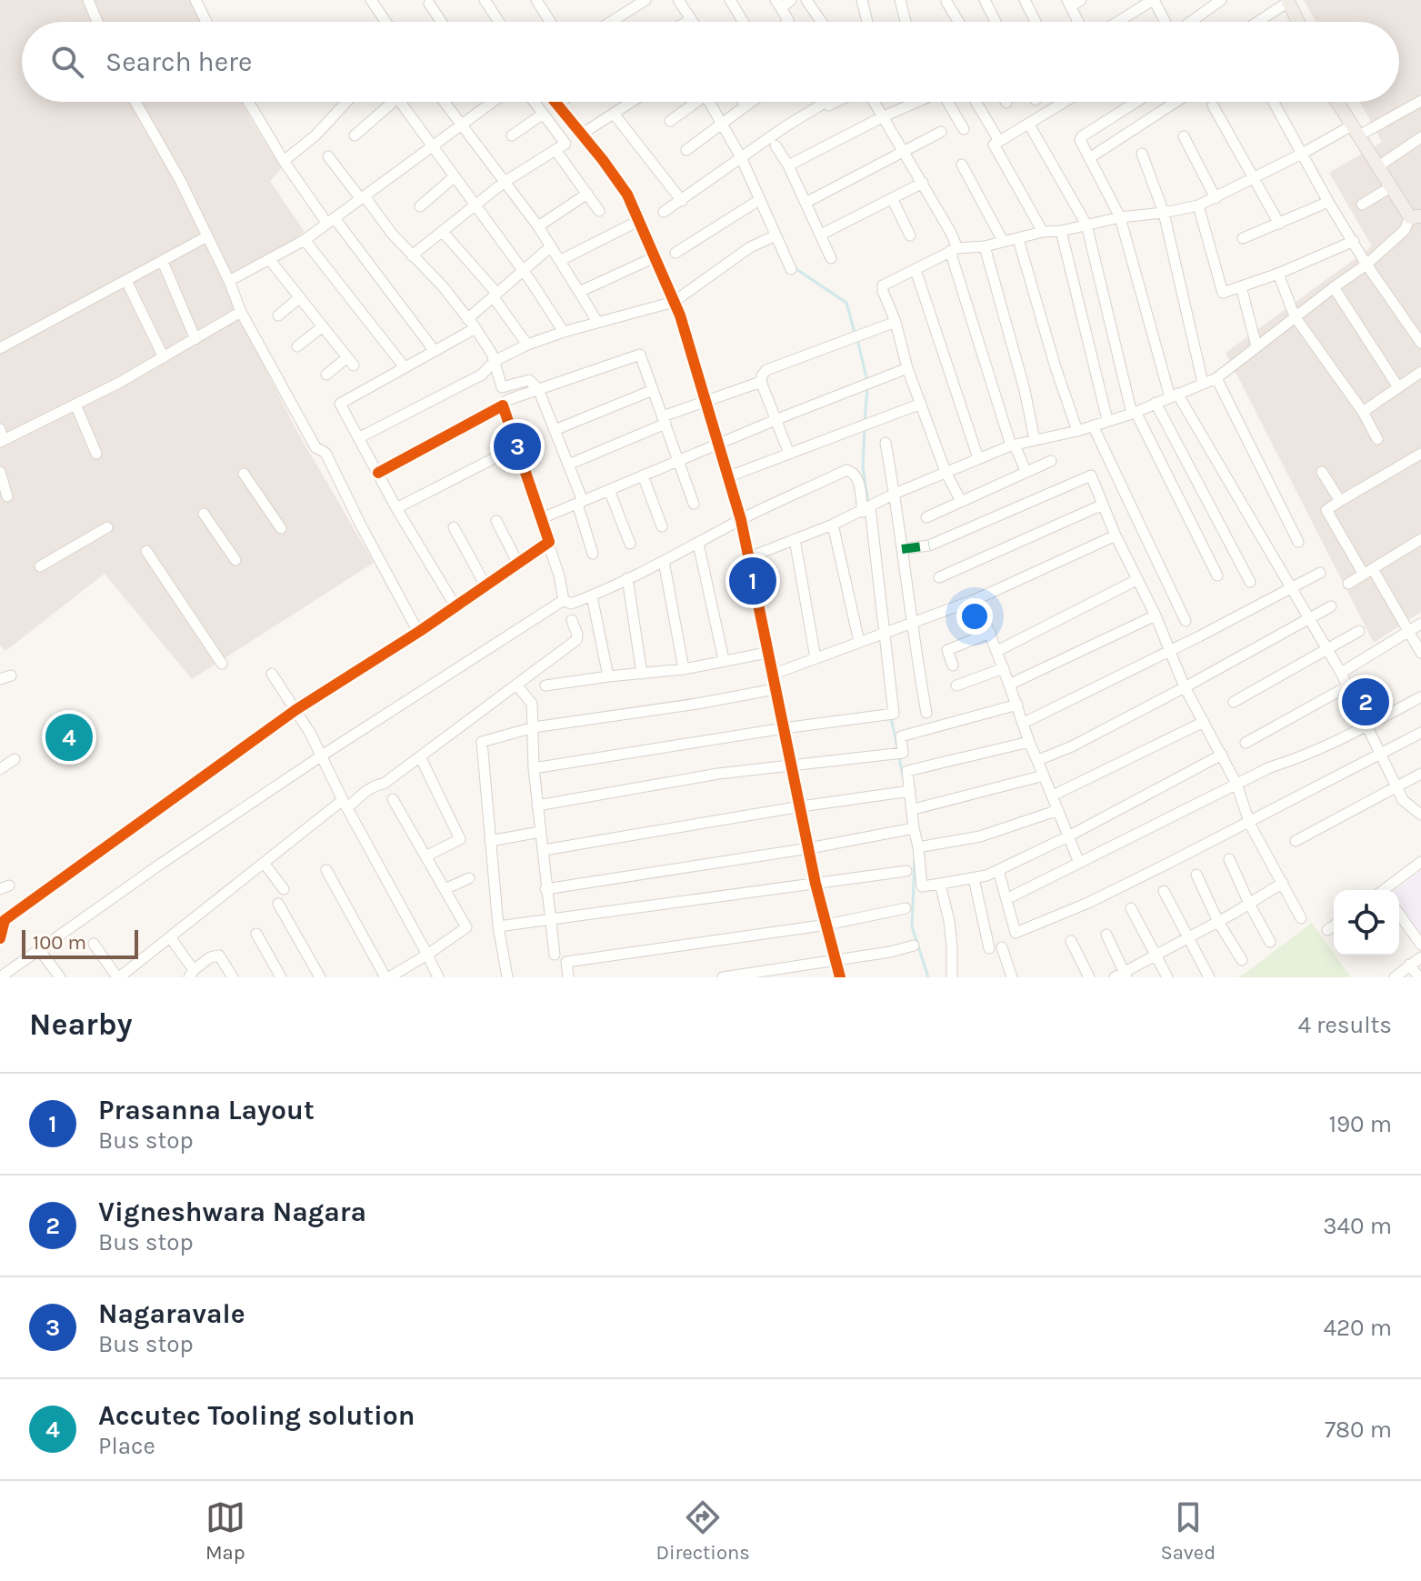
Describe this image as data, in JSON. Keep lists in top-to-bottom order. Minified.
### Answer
{"scale_bar":"100 m","page":{"search":"Search here","pins":["3","1","2","4"],"scale":"100 m","heading":["Nearby","4 results"],"list":[{"mark":"1","name":"Prasanna Layout","note":"Bus stop","value":"190 m"},{"mark":"2","name":"Vigneshwara Nagara","note":"Bus stop","value":"340 m"},{"mark":"3","name":"Nagaravale","note":"Bus stop","value":"420 m"},{"mark":"4","name":"Accutec Tooling solution","note":"Place","value":"780 m"}],"nav":["Map","Directions","Saved"]}}
